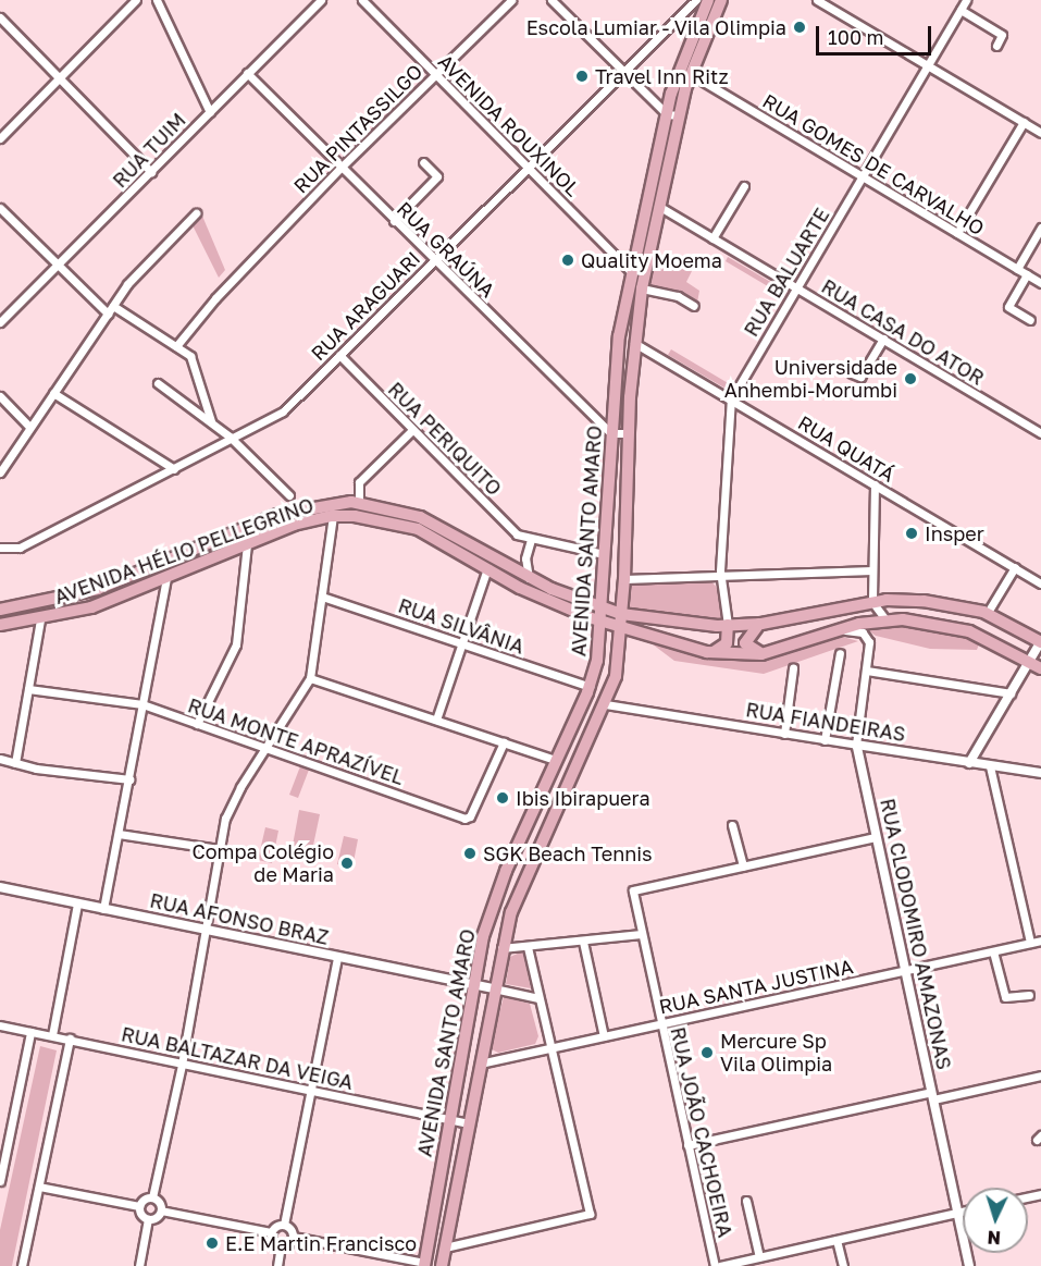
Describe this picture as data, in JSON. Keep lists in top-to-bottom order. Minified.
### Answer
{"streets":{"main road":["AVENIDA SANTO AMARO","AVENIDA HÉLIO PELLEGRINO"],"street":["AVENIDA ROUXINOL","RUA PINTASSILGO","RUA TUIM","RUA GOMES DE CARVALHO","RUA GRAÚNA","RUA BALUARTE","RUA ARAGUARI","RUA CASA DO ATOR","RUA PERIQUITO","RUA QUATÁ","RUA SILVÂNIA","RUA FIANDEIRAS","RUA MONTE APRAZÍVEL","RUA AFONSO BRAZ","RUA CLODOMIRO AMAZONAS","RUA SANTA JUSTINA","RUA BALTAZAR DA VEIGA","RUA JOÃO CACHOEIRA"]},"crossings":[["AVENIDA ROUXINOL","RUA PINTASSILGO"],["AVENIDA ROUXINOL","RUA ARAGUARI"],["AVENIDA ROUXINOL","AVENIDA SANTO AMARO"],["RUA PINTASSILGO","RUA GRAÚNA"],["RUA TUIM","RUA GRAÚNA"],["RUA GOMES DE CARVALHO","RUA BALUARTE"],["RUA GOMES DE CARVALHO","AVENIDA SANTO AMARO"],["RUA GRAÚNA","RUA ARAGUARI"],["RUA GRAÚNA","AVENIDA SANTO AMARO"],["RUA BALUARTE","RUA CASA DO ATOR"],["RUA BALUARTE","RUA QUATÁ"],["RUA BALUARTE","AVENIDA HÉLIO PELLEGRINO"],["RUA ARAGUARI","RUA PERIQUITO"],["RUA CASA DO ATOR","AVENIDA SANTO AMARO"],["RUA PERIQUITO","AVENIDA SANTO AMARO"],["RUA QUATÁ","AVENIDA SANTO AMARO"],["AVENIDA SANTO AMARO","AVENIDA HÉLIO PELLEGRINO"],["AVENIDA SANTO AMARO","RUA SILVÂNIA"],["AVENIDA SANTO AMARO","RUA FIANDEIRAS"],["AVENIDA SANTO AMARO","RUA AFONSO BRAZ"],["AVENIDA SANTO AMARO","RUA SANTA JUSTINA"],["AVENIDA SANTO AMARO","RUA BALTAZAR DA VEIGA"],["AVENIDA HÉLIO PELLEGRINO","RUA CLODOMIRO AMAZONAS"],["RUA FIANDEIRAS","RUA CLODOMIRO AMAZONAS"],["RUA CLODOMIRO AMAZONAS","RUA SANTA JUSTINA"],["RUA SANTA JUSTINA","RUA JOÃO CACHOEIRA"]],"places":["Escola Lumiar - Vila Olimpia","Travel Inn Ritz","Quality Moema","Universidade Anhembi-Morumbi","Insper","Ibis Ibirapuera","SGK Beach Tennis","Compa Colégio de Maria","Mercure Sp Vila Olimpia","E.E Martin Francisco"],"scale_bar":"100 m","north":"bottom"}
